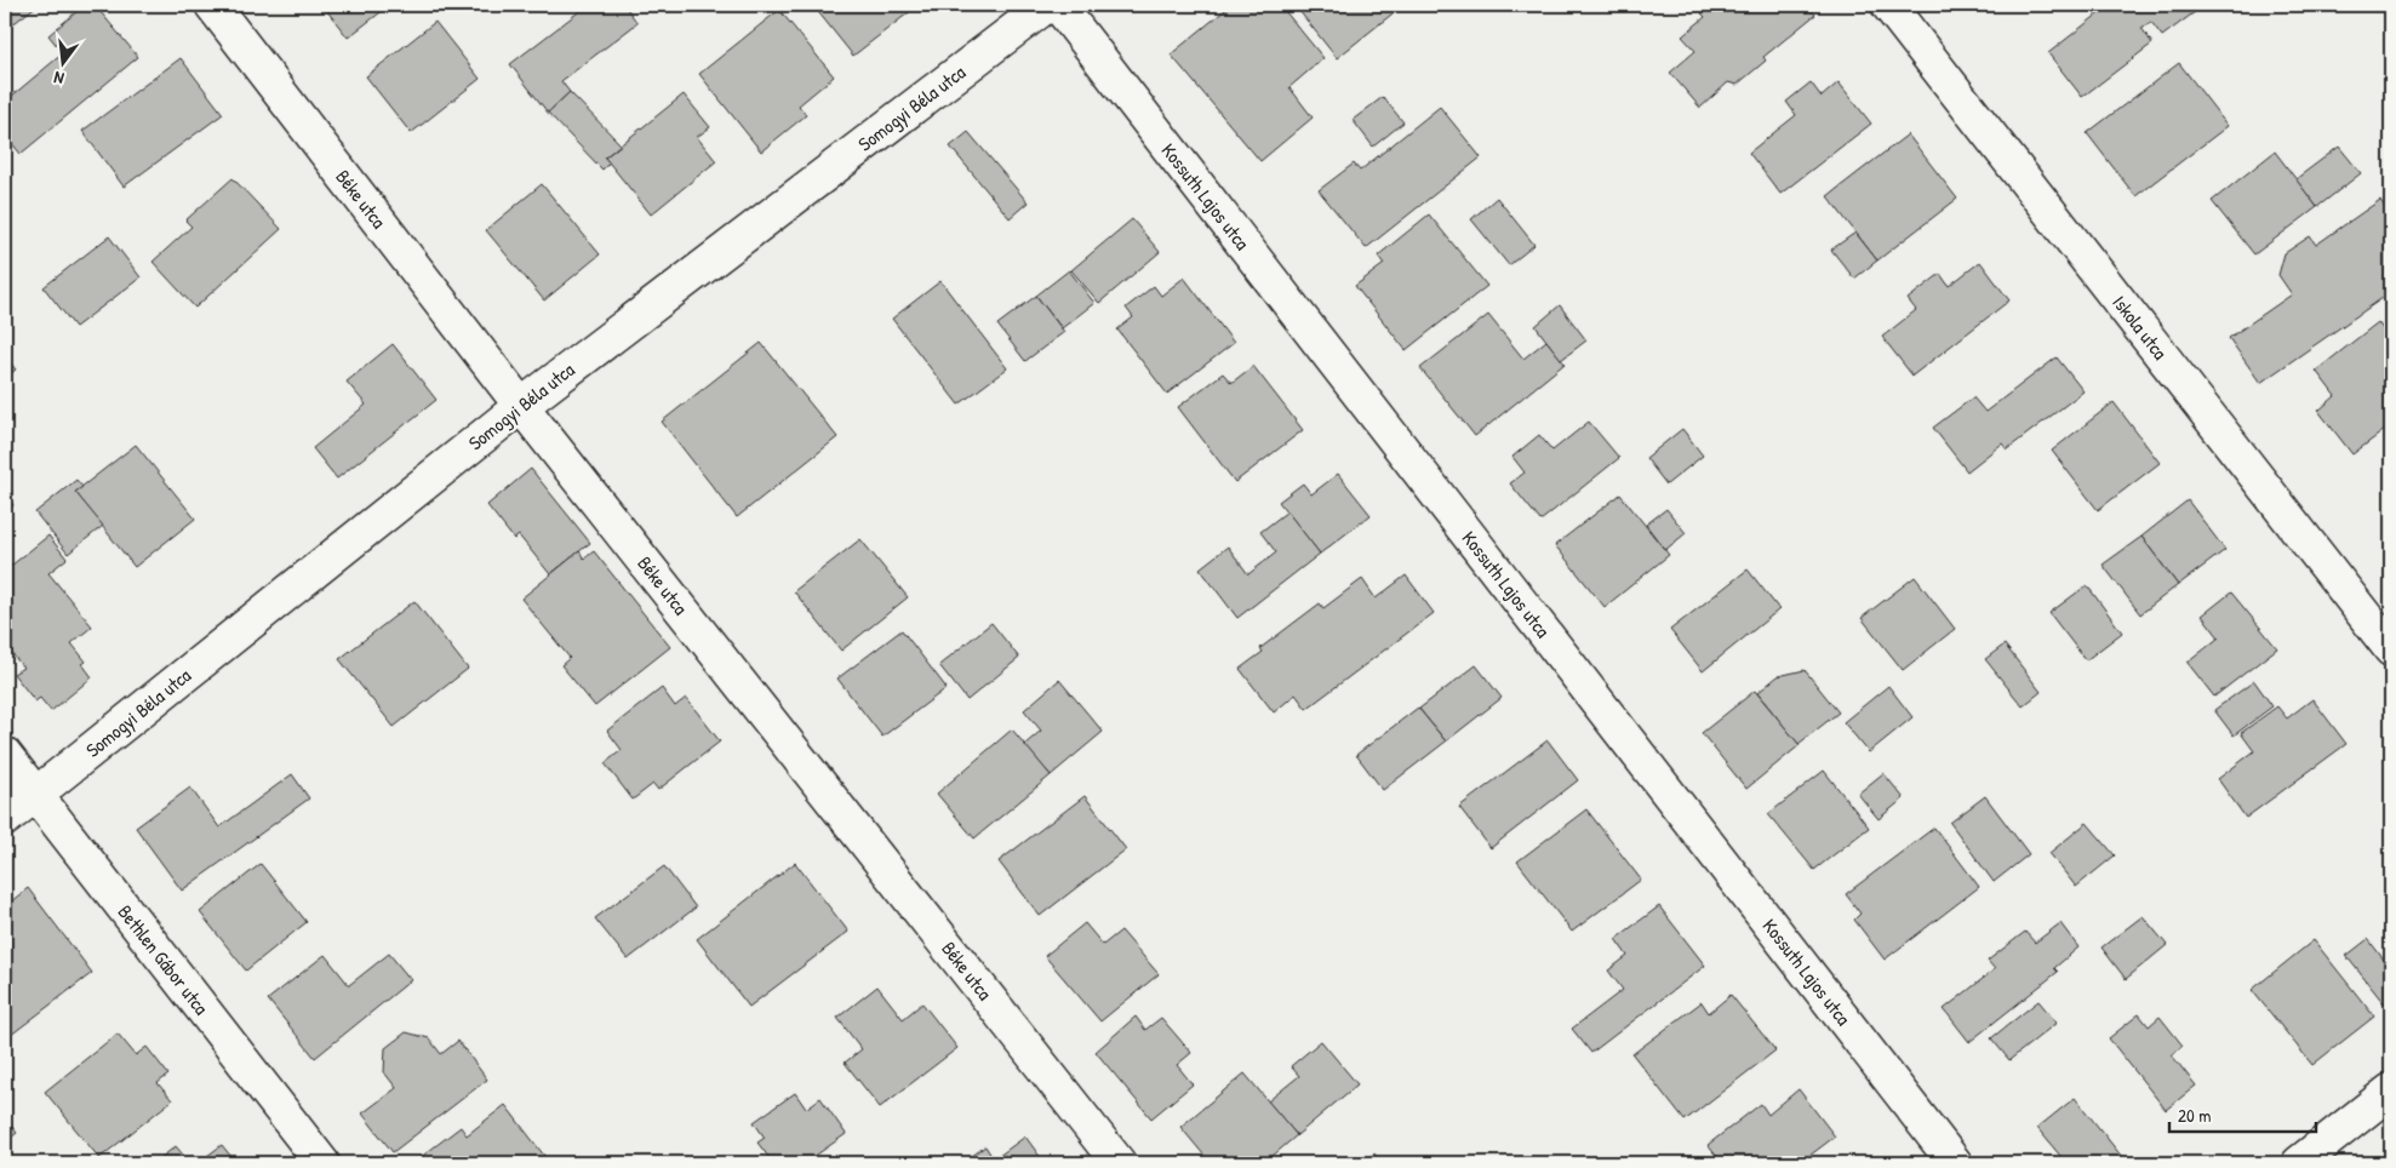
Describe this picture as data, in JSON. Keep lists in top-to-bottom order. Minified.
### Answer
{"streets":{"street":["Somogyi Béla utca","Kossuth Lajos utca","Béke utca","Iskola utca","Bethlen Gábor utca"]},"crossings":[["Somogyi Béla utca","Béke utca"],["Somogyi Béla utca","Bethlen Gábor utca"]],"scale_bar":"20 m","north":"bottom"}
